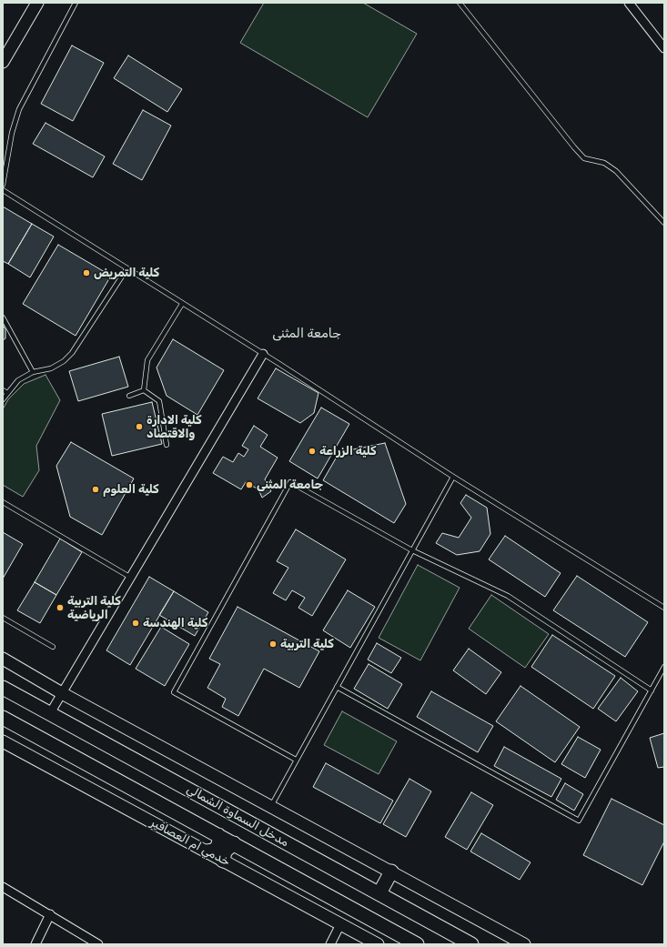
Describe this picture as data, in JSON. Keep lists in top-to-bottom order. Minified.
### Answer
{"streets":{"highway":["مدخل السماوة الشمالي"],"main road":["خدمي ام العصافير"]},"districts":["جامعة المثنى"],"places":["كلية التمريض","كلية الادارة والاقتصاد","كلية الزراعة","جامعة المثنى","كلية العلوم","كلية التربية الرياضية","كلية الهندسة","كلية التربية"]}
